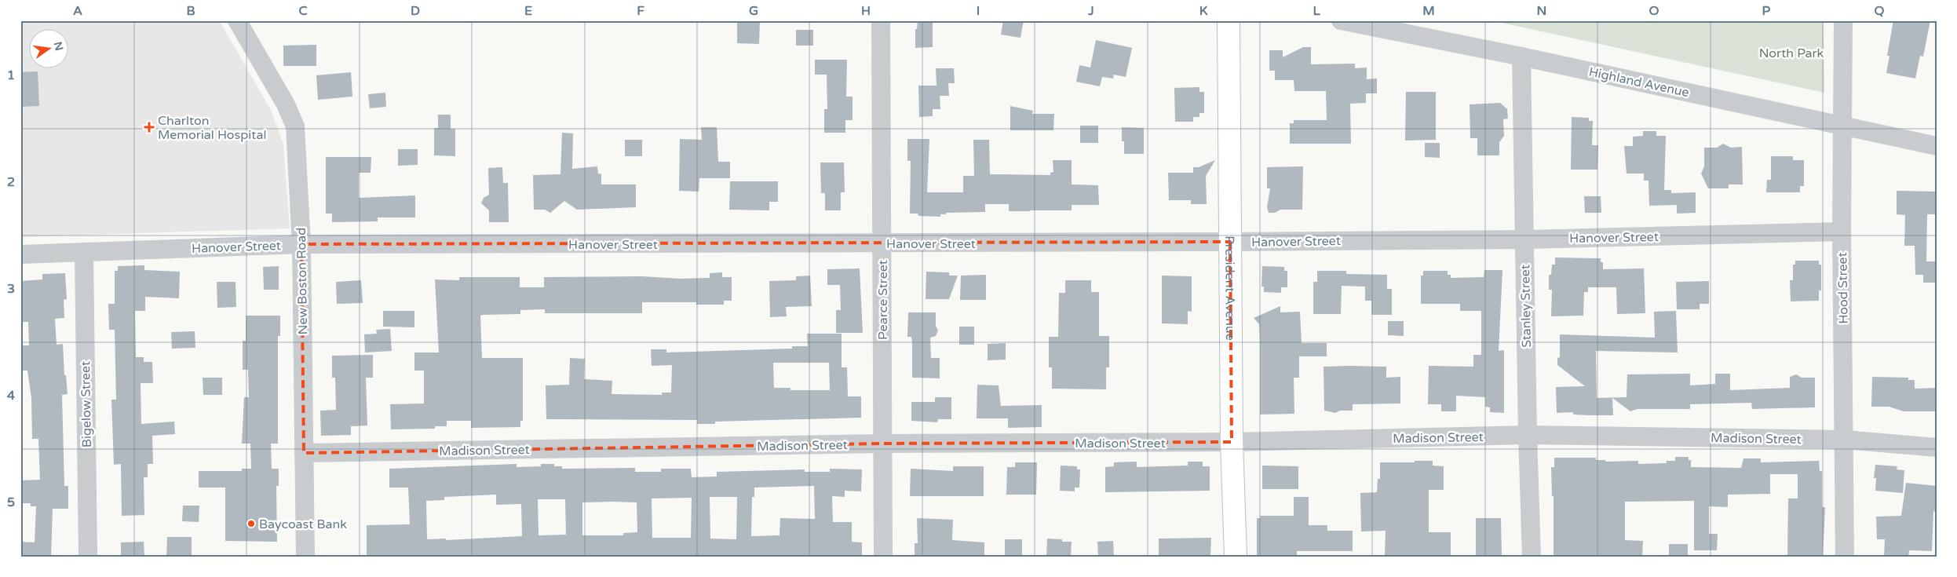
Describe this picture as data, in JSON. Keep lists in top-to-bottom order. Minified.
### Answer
{"streets":{"main road":["President Avenue"],"street":["Highland Avenue","Hanover Street","New Boston Road","Hood Street","Pearce Street","Stanley Street","Bigelow Street","Madison Street"]},"crossings":[["Highland Avenue","Hood Street"],["Highland Avenue","Stanley Street"],["Hanover Street","New Boston Road"],["Hanover Street","Hood Street"],["Hanover Street","President Avenue"],["Hanover Street","Pearce Street"],["Hanover Street","Stanley Street"],["Hanover Street","Bigelow Street"],["New Boston Road","Madison Street"],["Hood Street","Madison Street"],["President Avenue","Madison Street"],["Pearce Street","Madison Street"],["Stanley Street","Madison Street"]],"parks":["North Park"],"places":{"health":["Charlton Memorial Hospital"],"other":["Baycoast Bank"]},"north":"right","grid":{"columns":["A","B","C","D","E","F","G","H","I","J","K","L","M","N","O","P","Q"],"rows":["1","2","3","4","5"]}}
